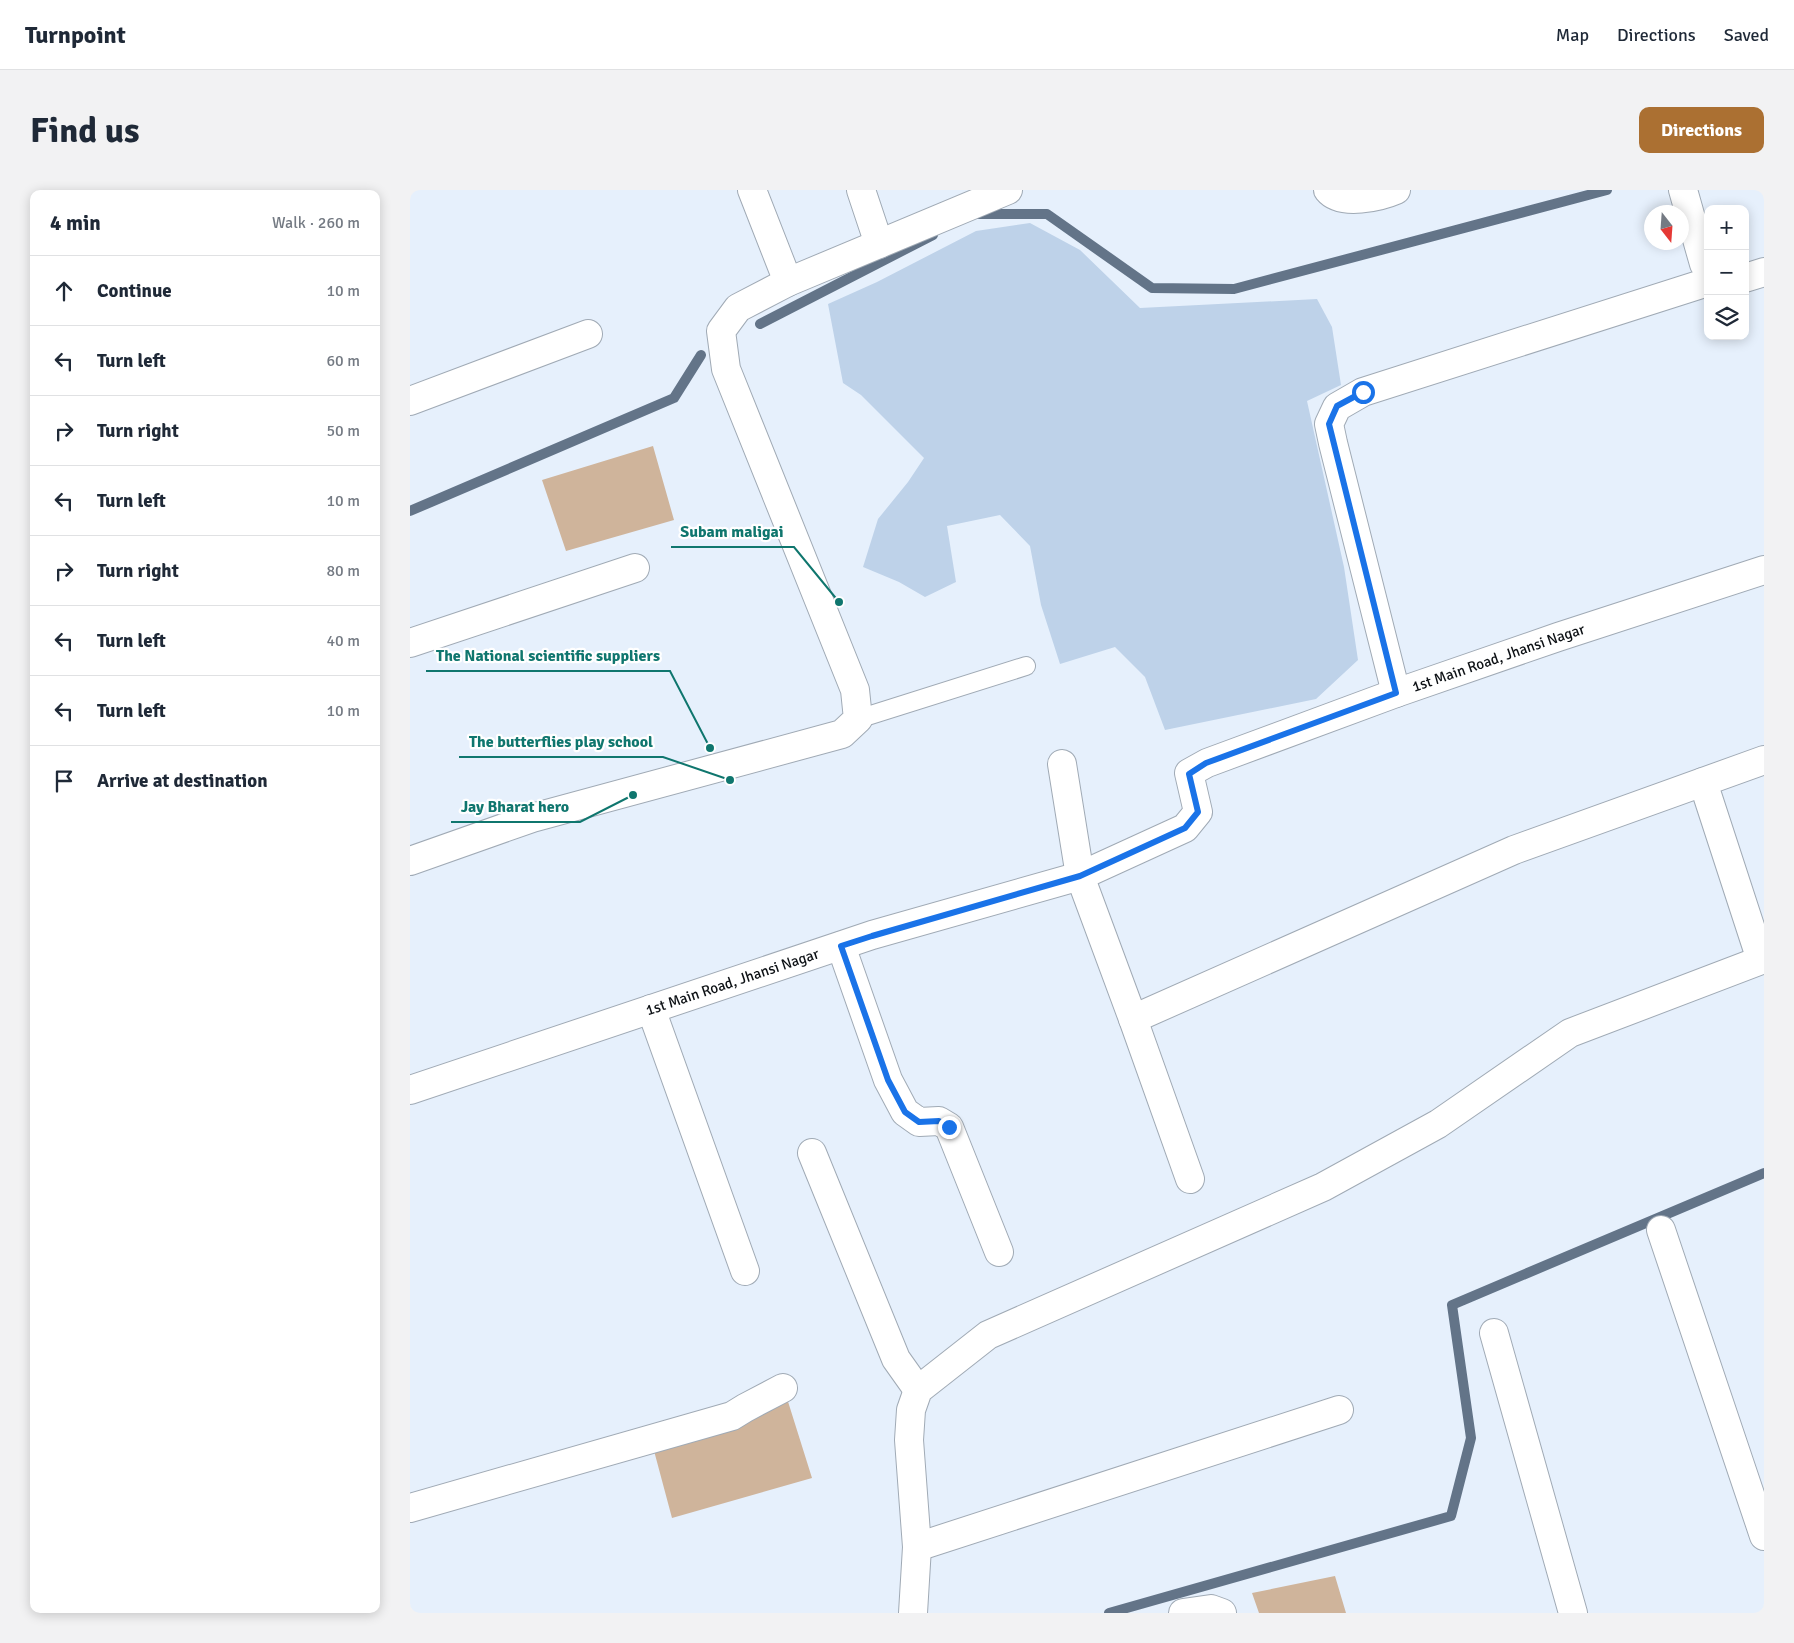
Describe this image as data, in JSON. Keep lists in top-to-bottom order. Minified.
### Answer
{"streets":{"street":["1st Main Road, Jhansi Nagar"]},"places":["Subam maligai","The National scientific suppliers","The butterflies play school","Jay Bharat hero"],"north":"bottom","page":{"header":"Turnpoint","nav":["Map","Directions","Saved"],"buttons":"Directions","title":"Find us","heading":["4 min","Walk · 260 m"],"map_buttons":["+","−"],"list":[["Continue","10 m"],["Turn left","60 m"],["Turn right","50 m"],["Turn left","10 m"],["Turn right","80 m"],["Turn left","40 m"],["Turn left","10 m"],"Arrive at destination"]}}
